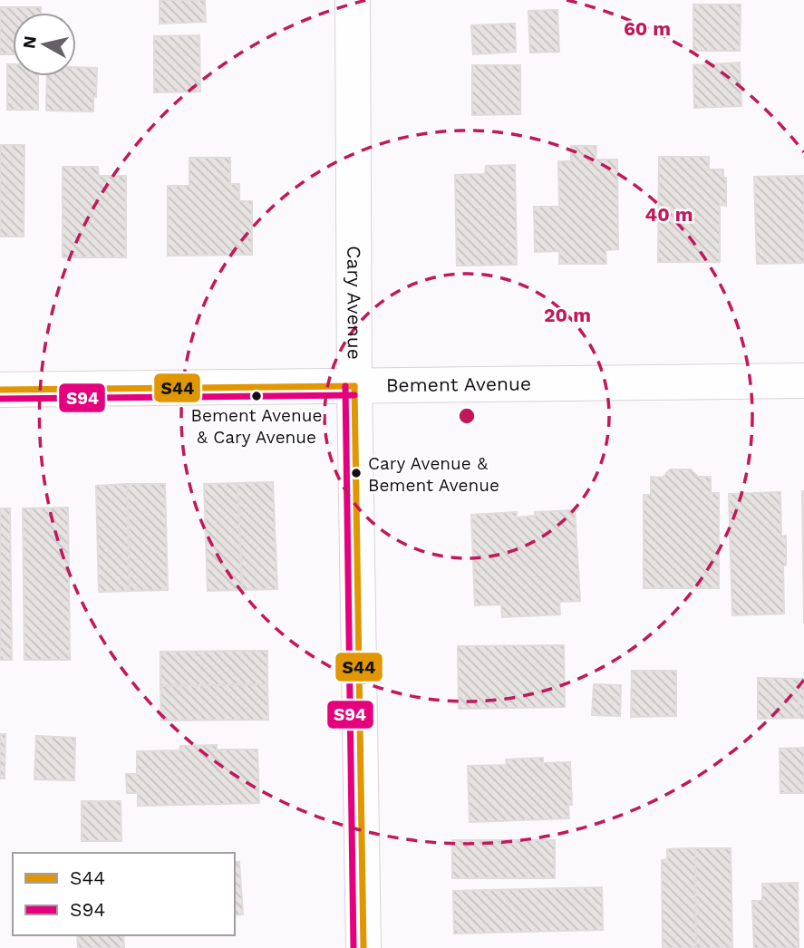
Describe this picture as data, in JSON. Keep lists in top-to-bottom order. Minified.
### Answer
{"streets":{"street":["Cary Avenue","Bement Avenue"]},"crossings":[["Cary Avenue","Bement Avenue"]],"places":["Bement Avenue & Cary Avenue","Cary Avenue & Bement Avenue"],"lines":["transit line S44","transit line S94"],"legend":["S44","S94"],"north":"left","rings":["60 m","40 m","20 m"]}
